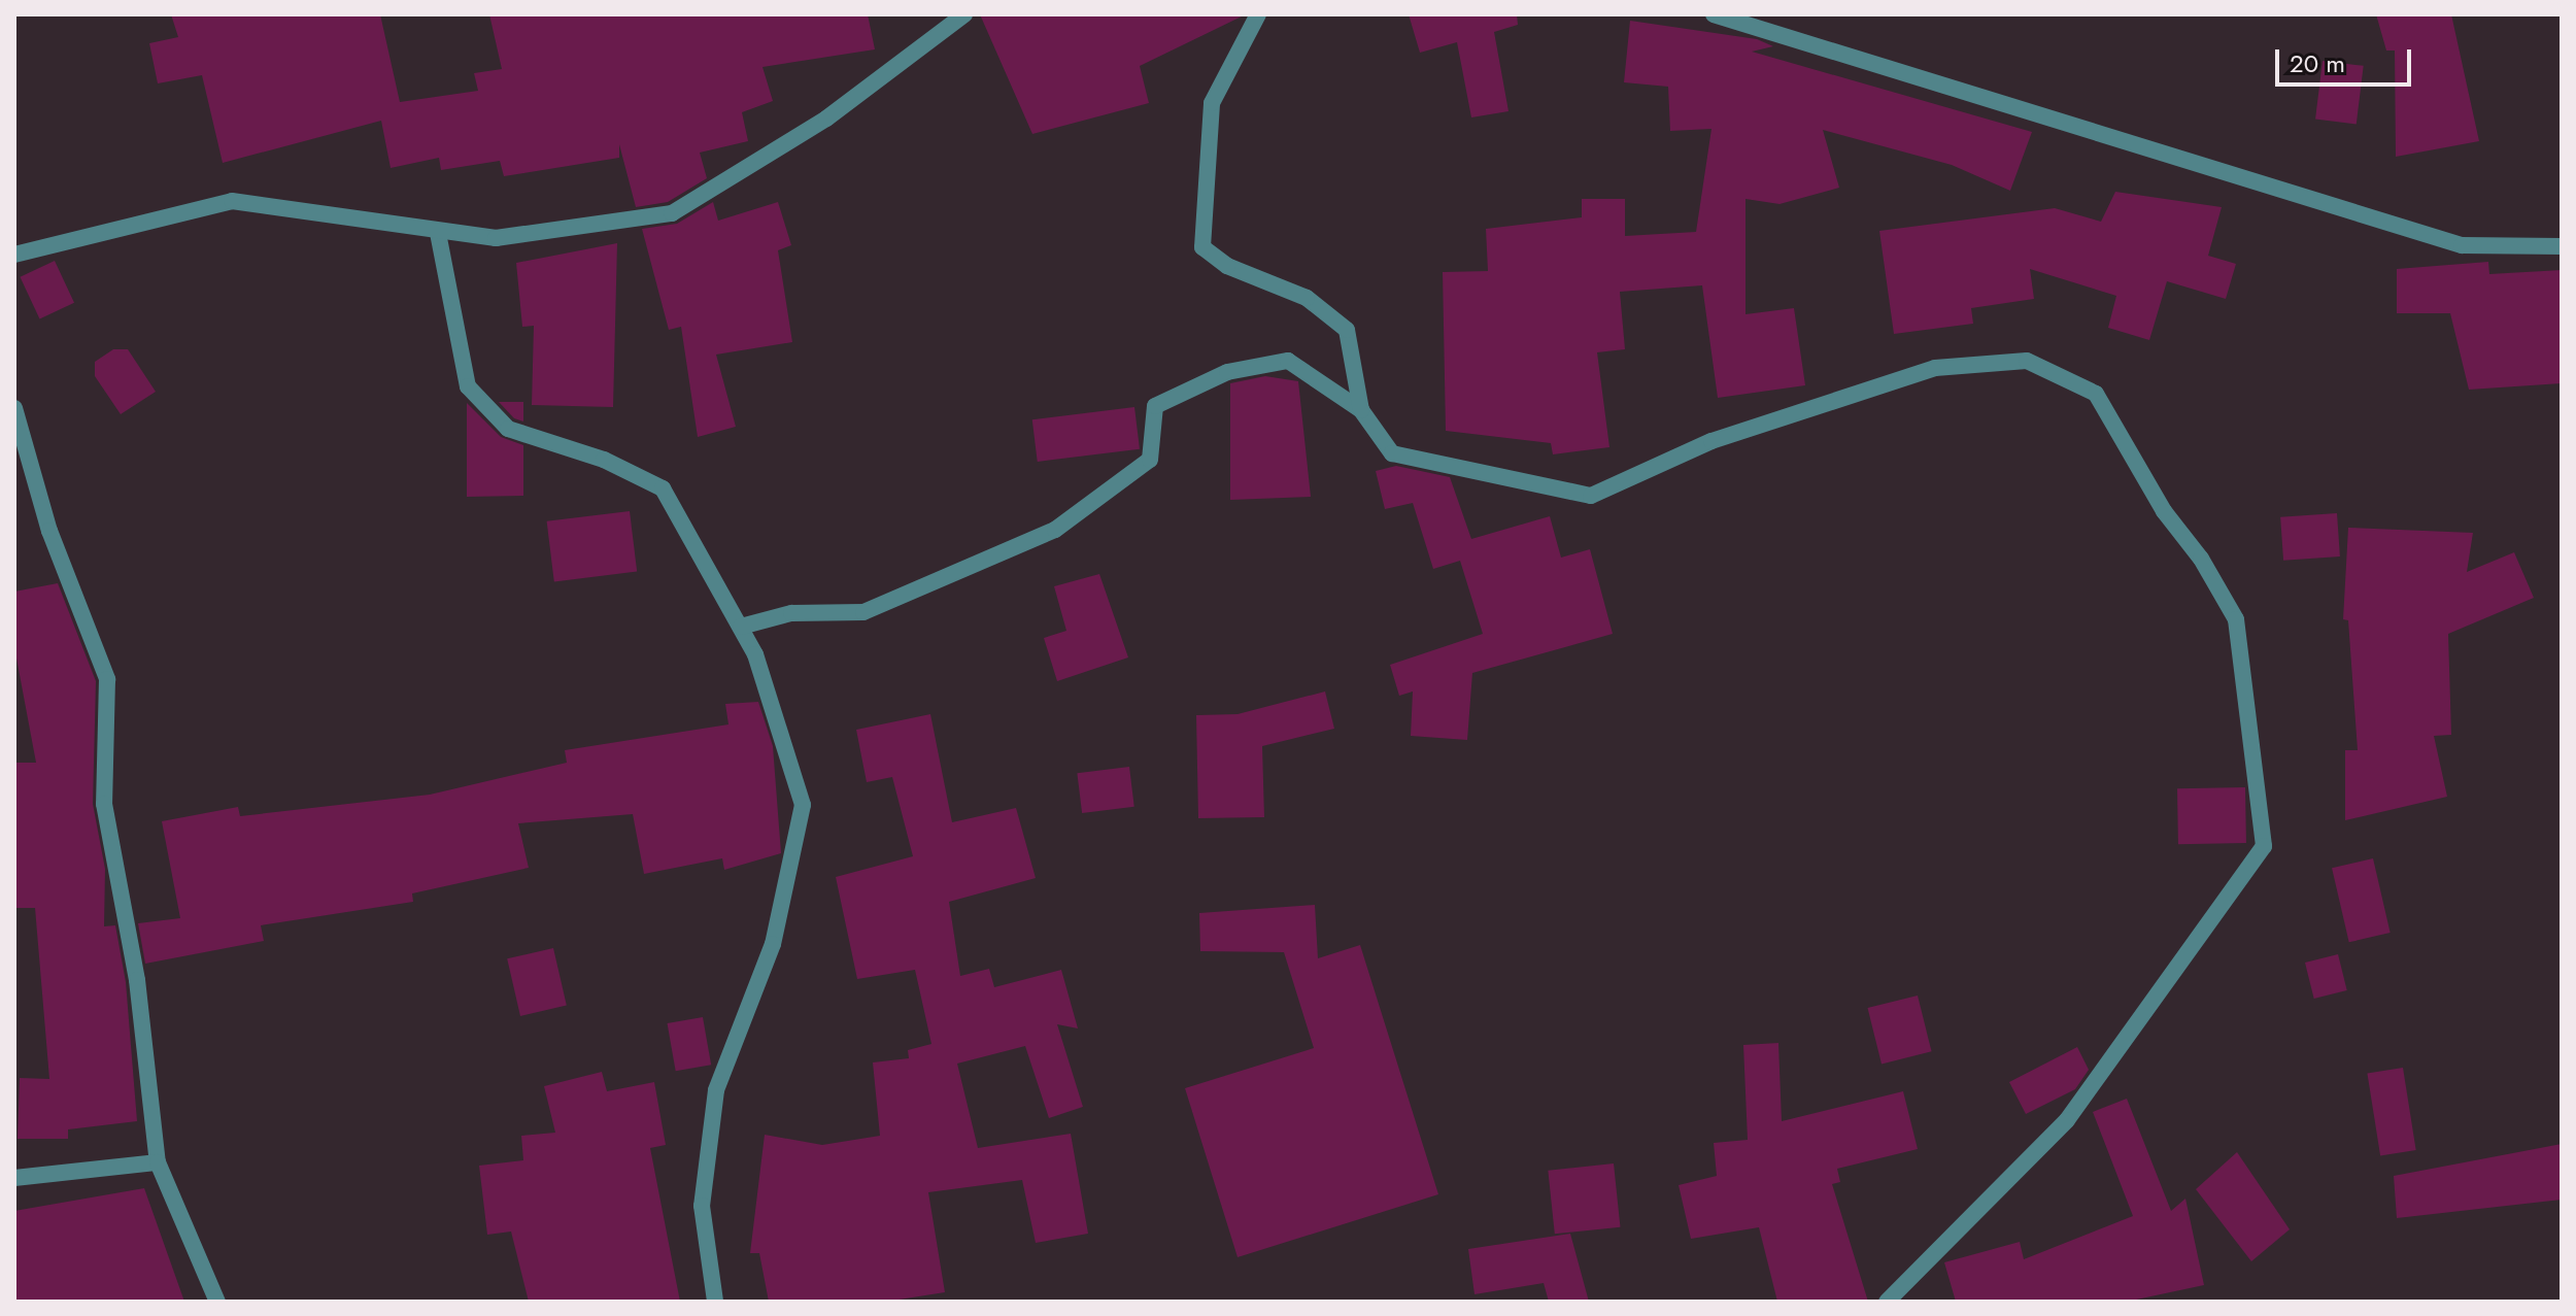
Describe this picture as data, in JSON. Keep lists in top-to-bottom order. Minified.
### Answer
{"scale_bar":"20 m"}
